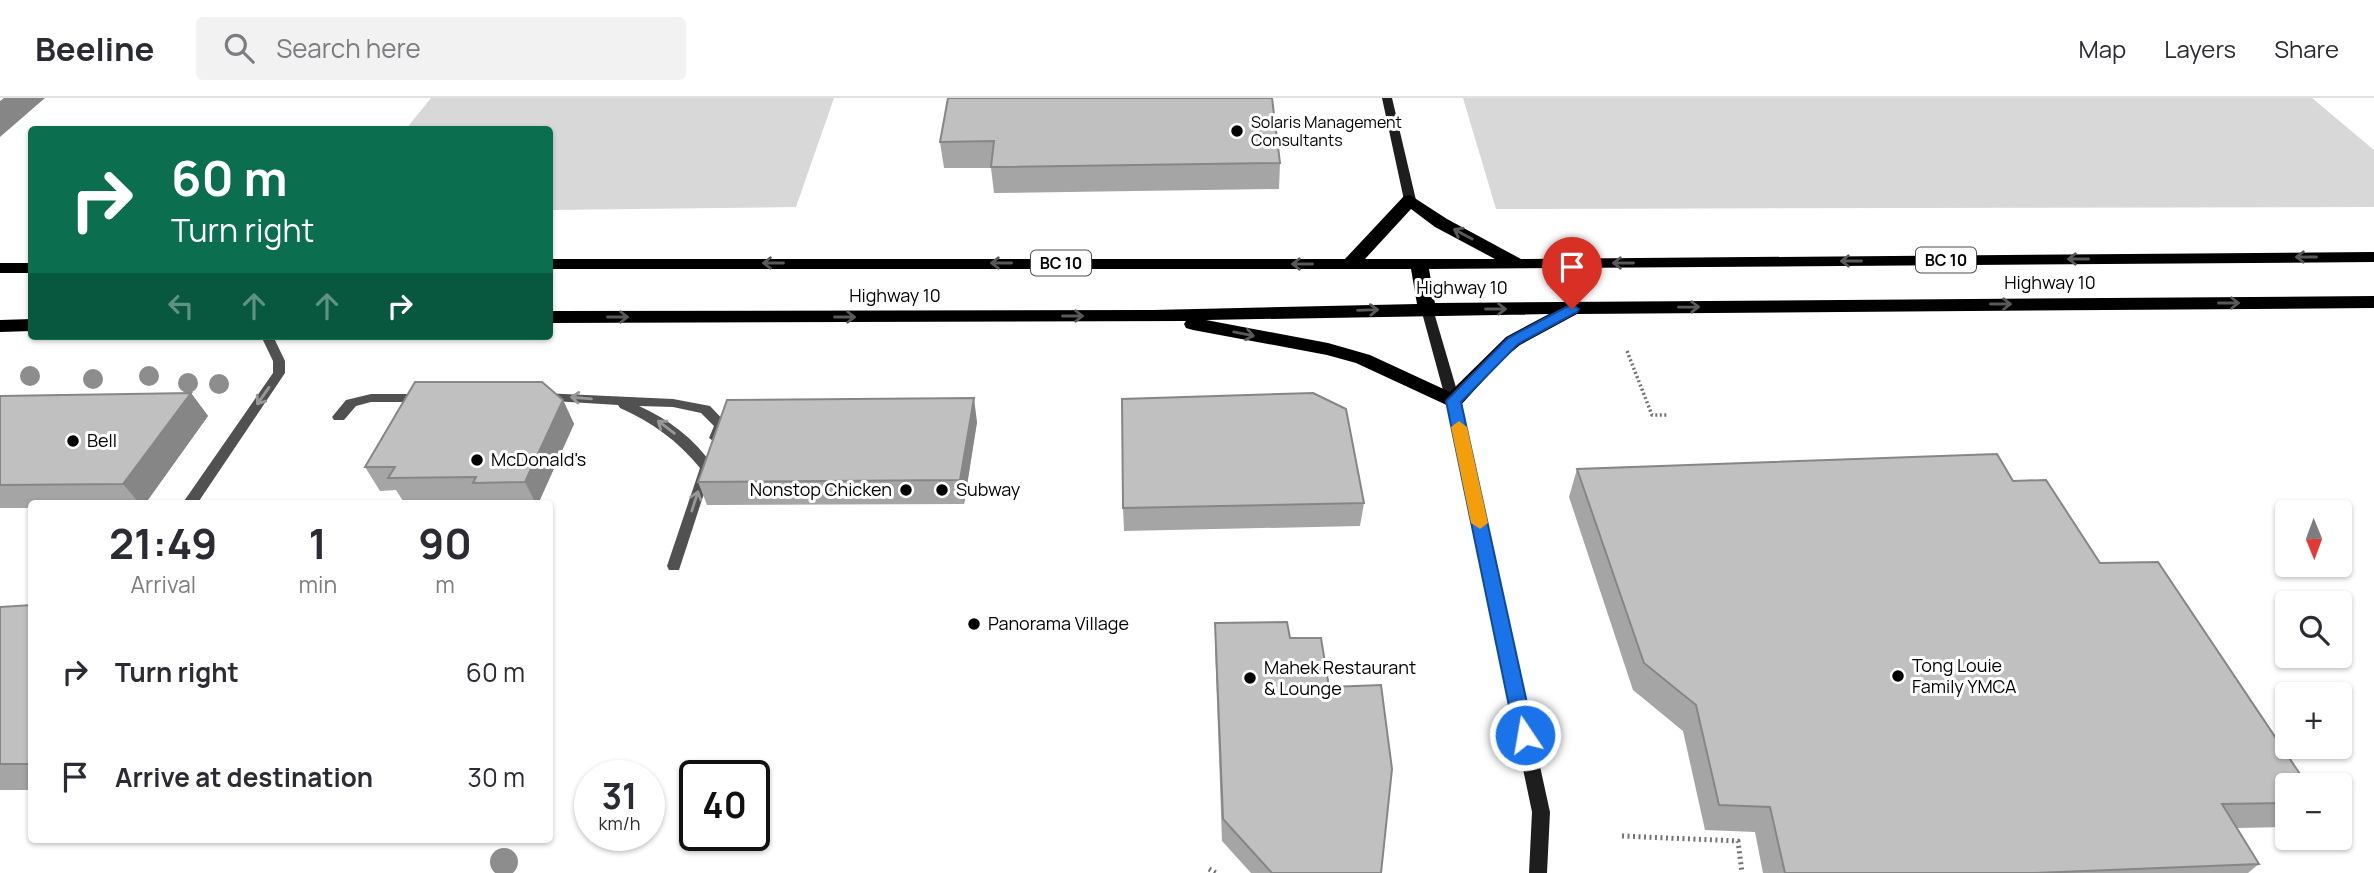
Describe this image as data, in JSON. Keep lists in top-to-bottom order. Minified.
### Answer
{"streets":{"highway":["BC 10","Highway 10"]},"places":["Solaris Management Consultants","Bell","McDonald's","Nonstop Chicken","Subway","Panorama Village","Tong Louie Family YMCA","Mahek Restaurant & Lounge"],"north":"bottom","page":{"header":"Beeline","search":"Search here","nav":["Map","Layers","Share"],"turn":["60 m","Turn right"],"map_buttons":["+","−"],"eta":["21:49","Arrival","1","min","90","m"],"list":[{"name":"Turn right","value":"60 m"},{"name":"Arrive at destination","value":"30 m"}],"speed":"31 km/h","limit":"40"}}
